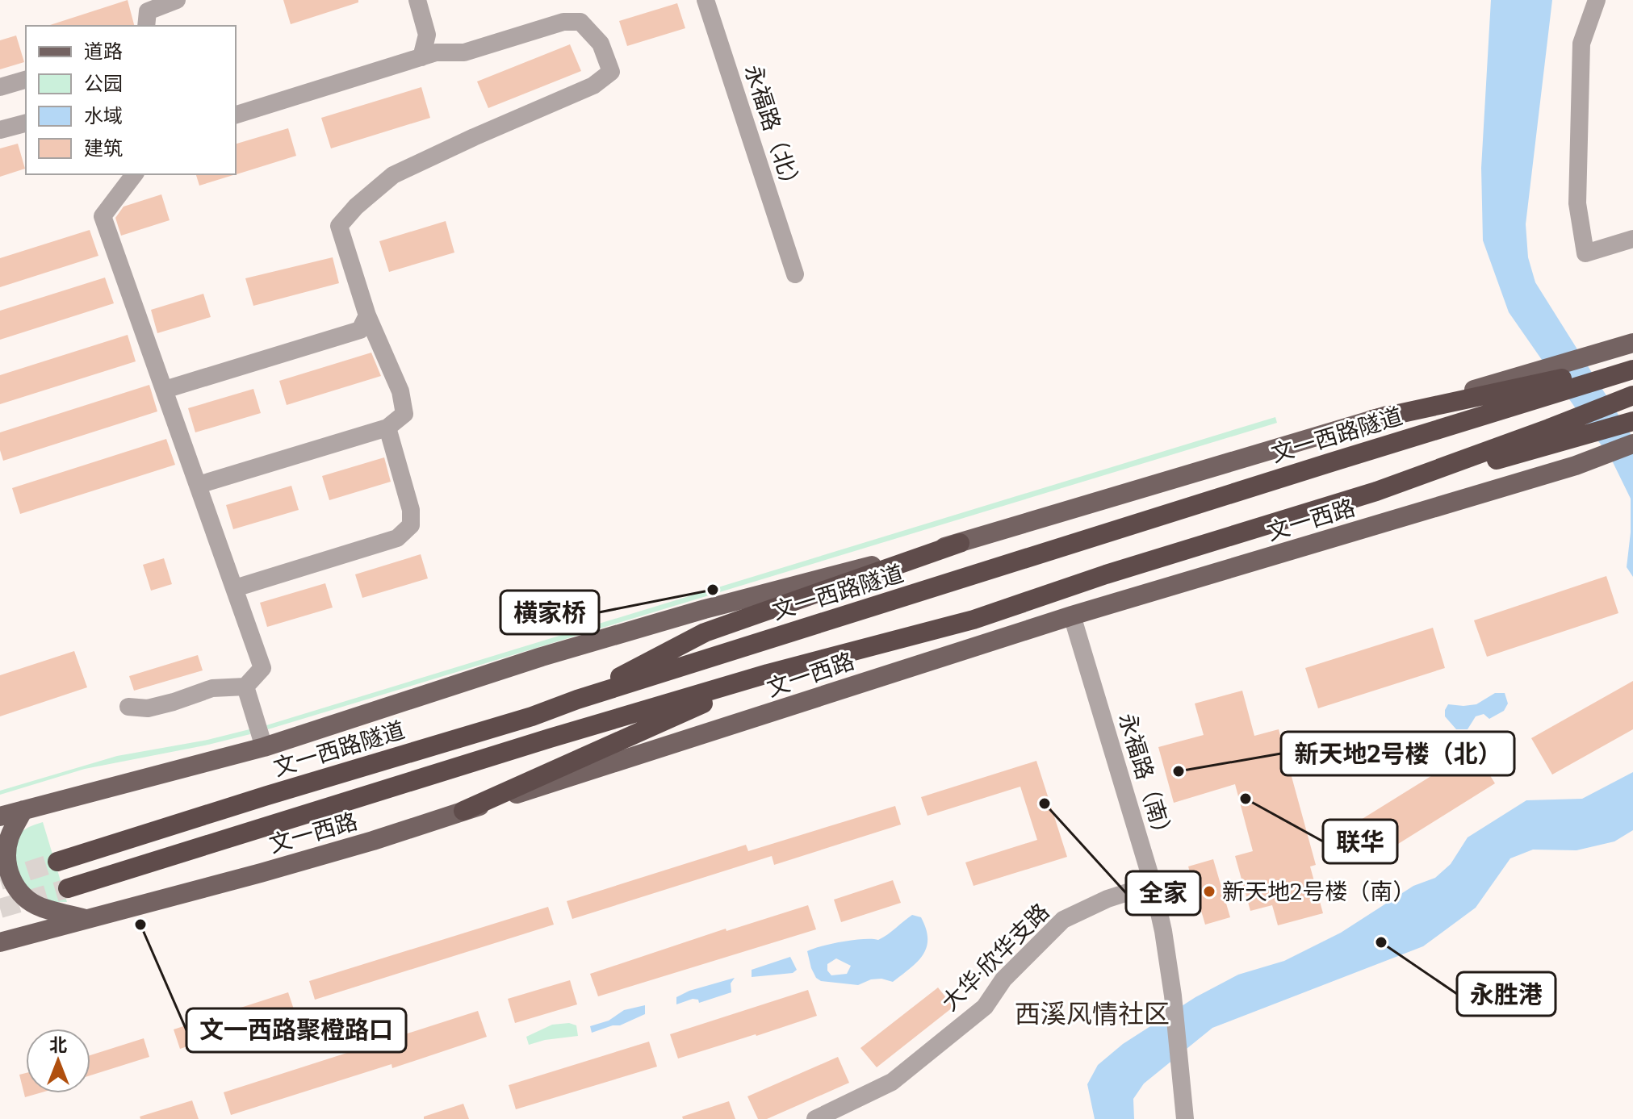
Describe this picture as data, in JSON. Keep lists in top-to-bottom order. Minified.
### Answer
{"streets":{"highway":["文一西路隧道"],"main road":["文一西路"],"street":["永福路（北）","永福路（南）","大华·欣华支路"]},"crossings":[["文一西路","永福路（南）"],["永福路（南）","大华·欣华支路"]],"districts":["西溪风情社区"],"places":["横家桥","新天地2号楼（北）","联华","全家","新天地2号楼（南）","文一西路聚橙路口","永胜港"],"legend":["道路","公园","水域","建筑"],"north":"top"}
